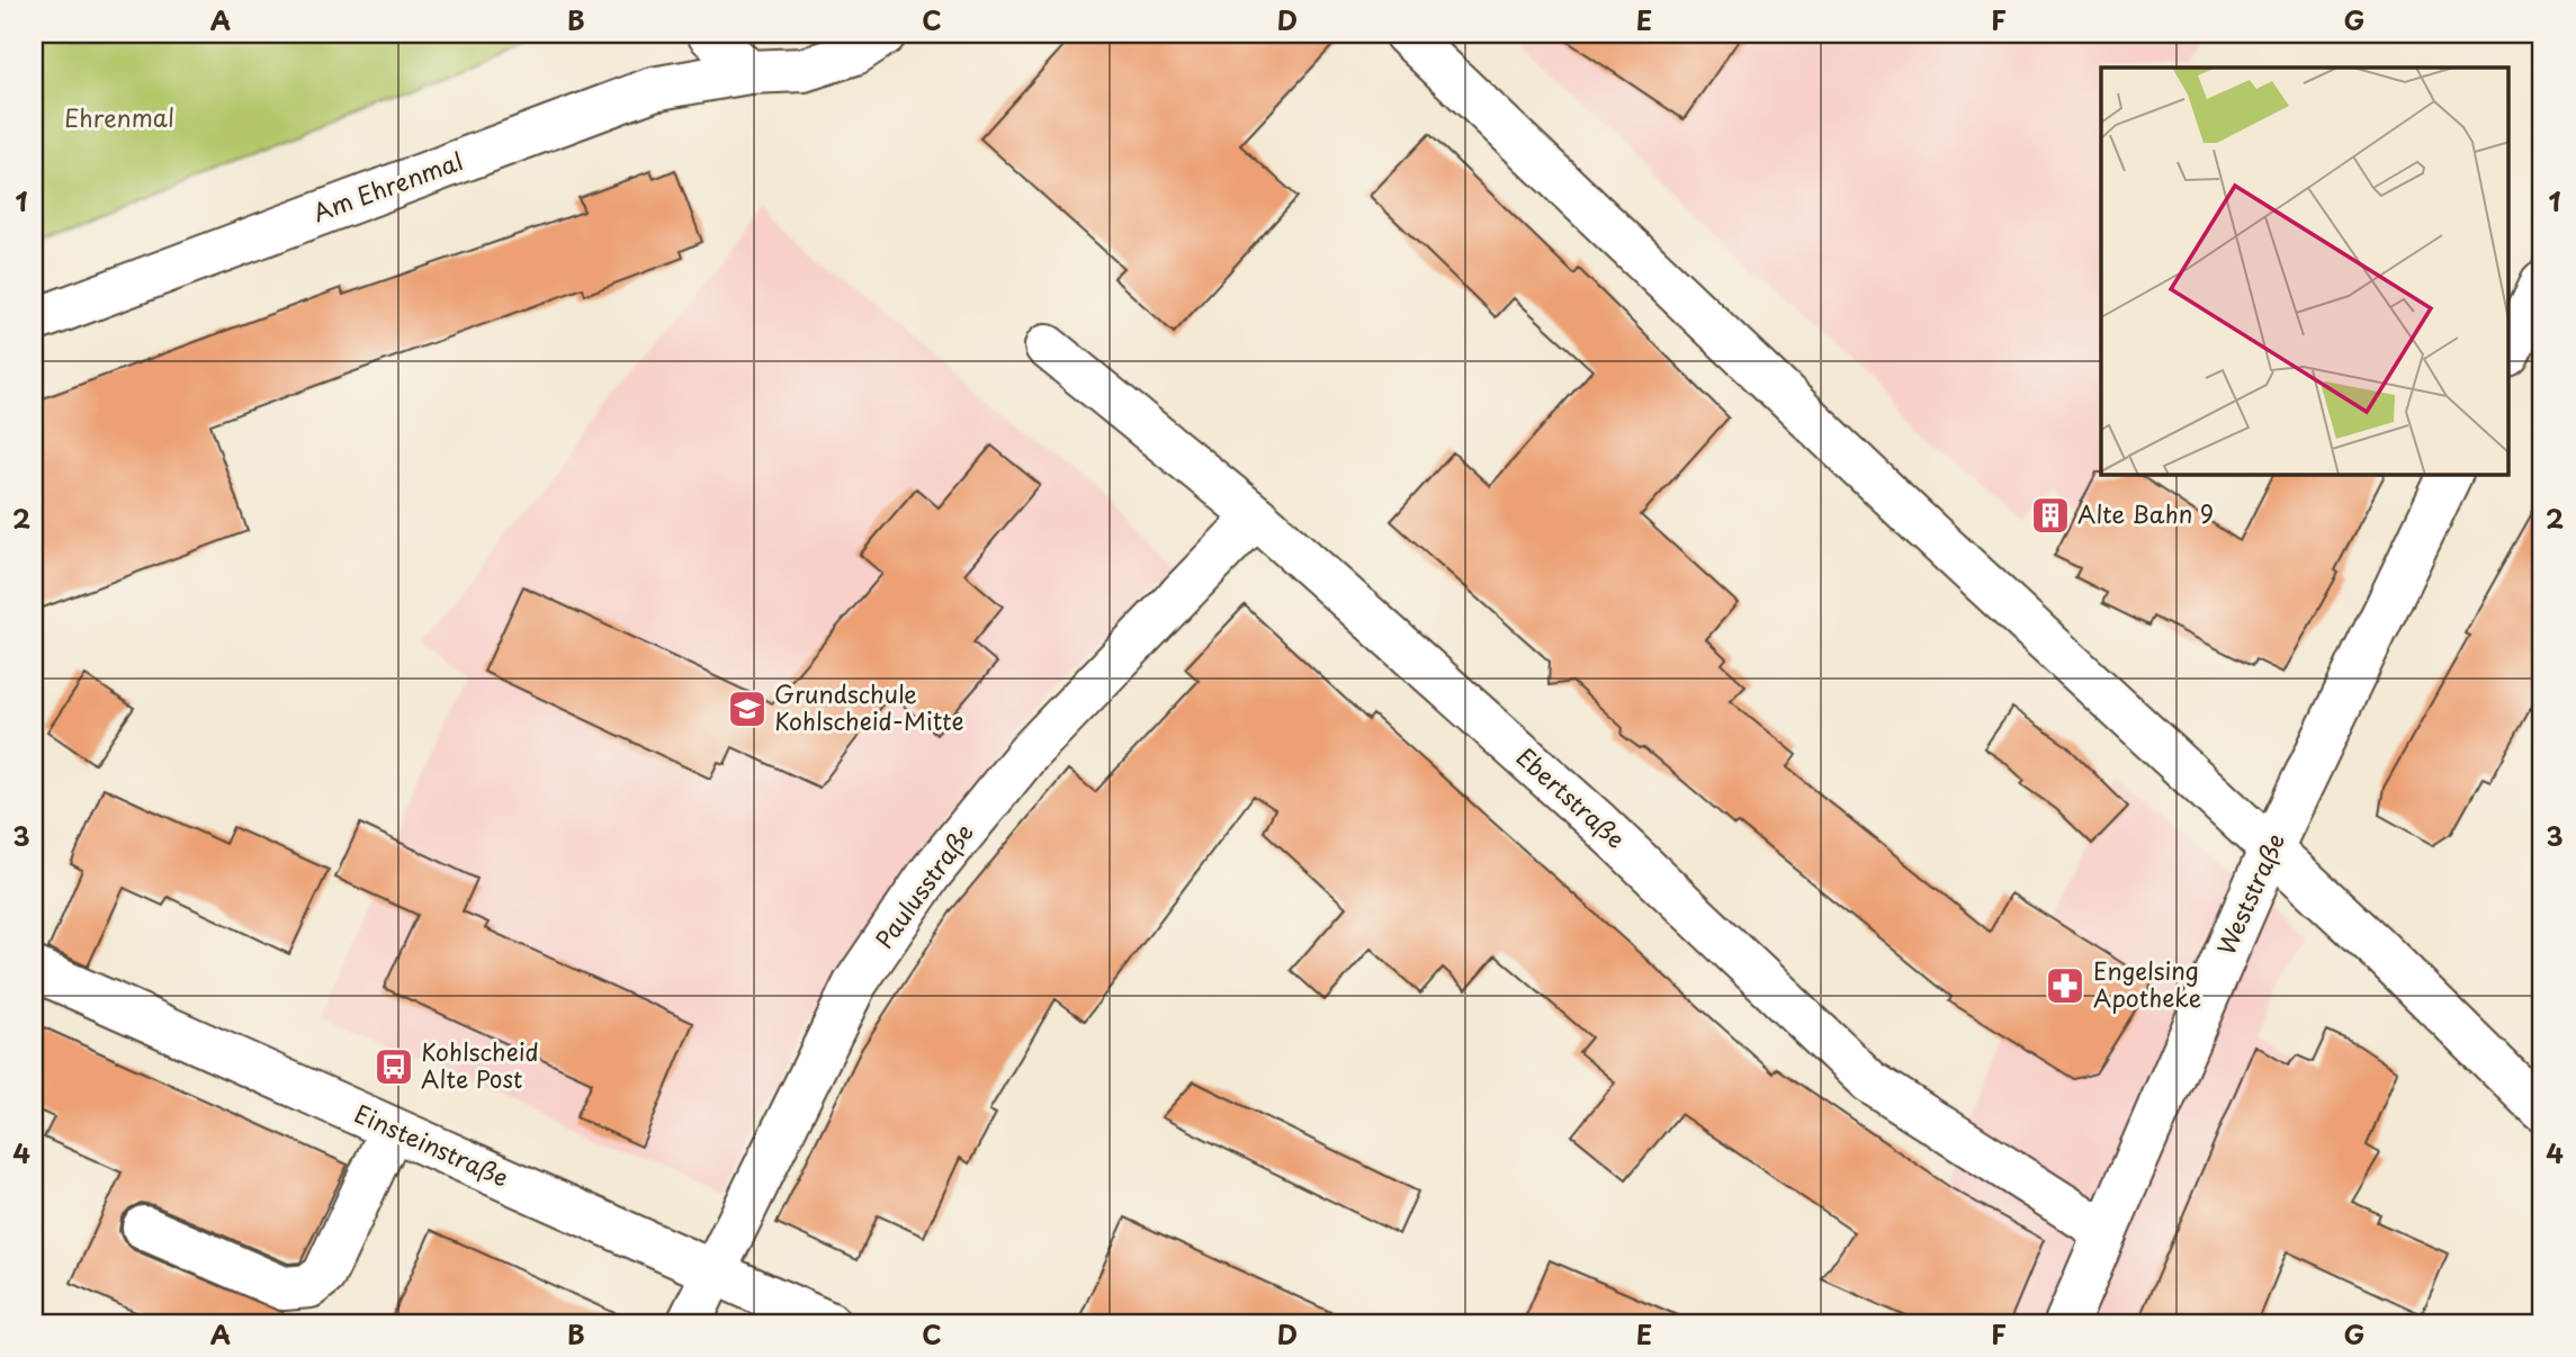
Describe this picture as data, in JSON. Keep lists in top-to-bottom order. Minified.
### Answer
{"streets":{"street":["Am Ehrenmal","Ebertstraße","Paulusstraße","Weststraße","Einsteinstraße"]},"crossings":[["Ebertstraße","Paulusstraße"],["Ebertstraße","Weststraße"],["Paulusstraße","Einsteinstraße"]],"parks":["Ehrenmal"],"places":{"building":["Alte Bahn 9"],"school or university":["Grundschule Kohlscheid-Mitte"],"pharmacy":["Engelsing Apotheke"],"bus stop":["Kohlscheid Alte Post"]},"grid":{"columns":["A","B","C","D","E","F","G"],"rows":["1","2","3","4"]}}
